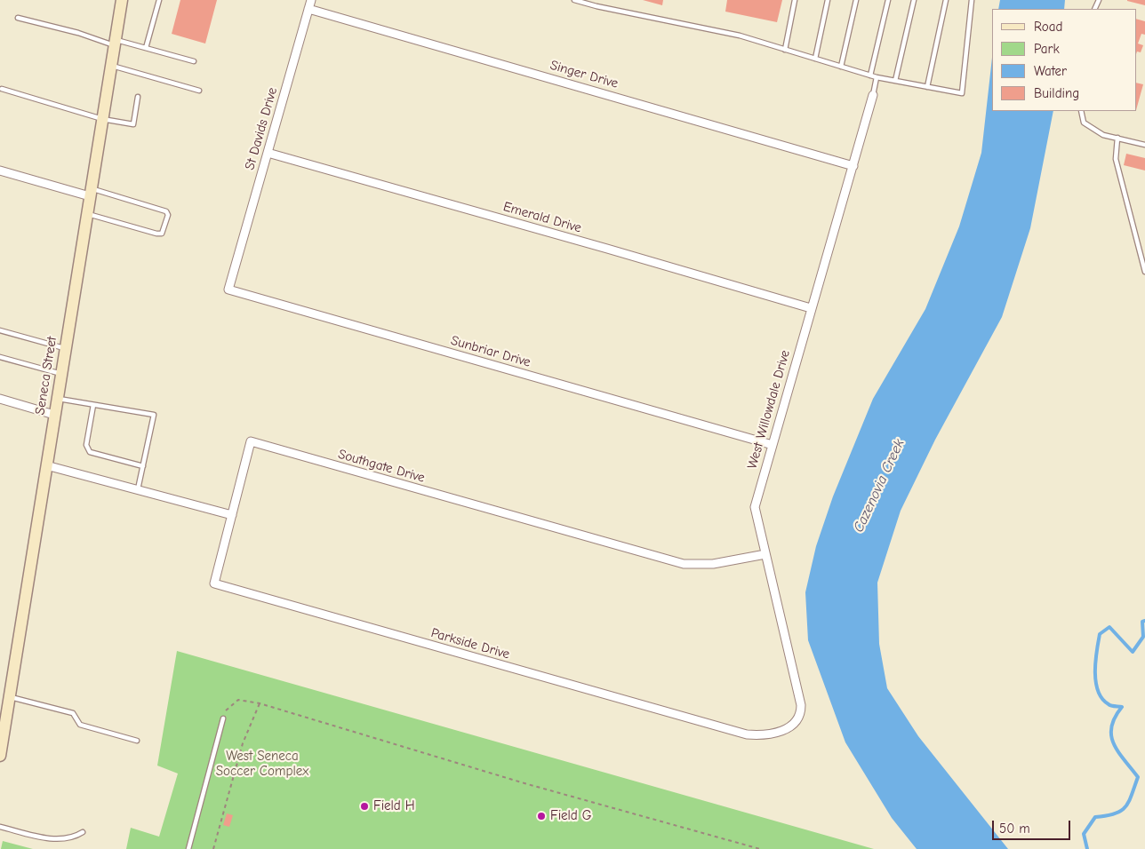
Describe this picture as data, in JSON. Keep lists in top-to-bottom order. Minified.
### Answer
{"streets":{"street":["Singer Drive","St Davids Drive","Emerald Drive","Sunbriar Drive","Seneca Street","West Willowdale Drive","Southgate Drive","Parkside Drive"]},"crossings":[["Singer Drive","St Davids Drive"],["Singer Drive","West Willowdale Drive"],["St Davids Drive","Emerald Drive"],["St Davids Drive","Sunbriar Drive"],["Emerald Drive","West Willowdale Drive"],["Sunbriar Drive","West Willowdale Drive"],["West Willowdale Drive","Southgate Drive"],["West Willowdale Drive","Parkside Drive"],["Southgate Drive","Parkside Drive"]],"water":["Cazenovia Creek"],"parks":["West Seneca Soccer Complex"],"places":["Field H","Field G"],"legend":["Road","Park","Water","Building"],"scale_bar":"50 m"}
